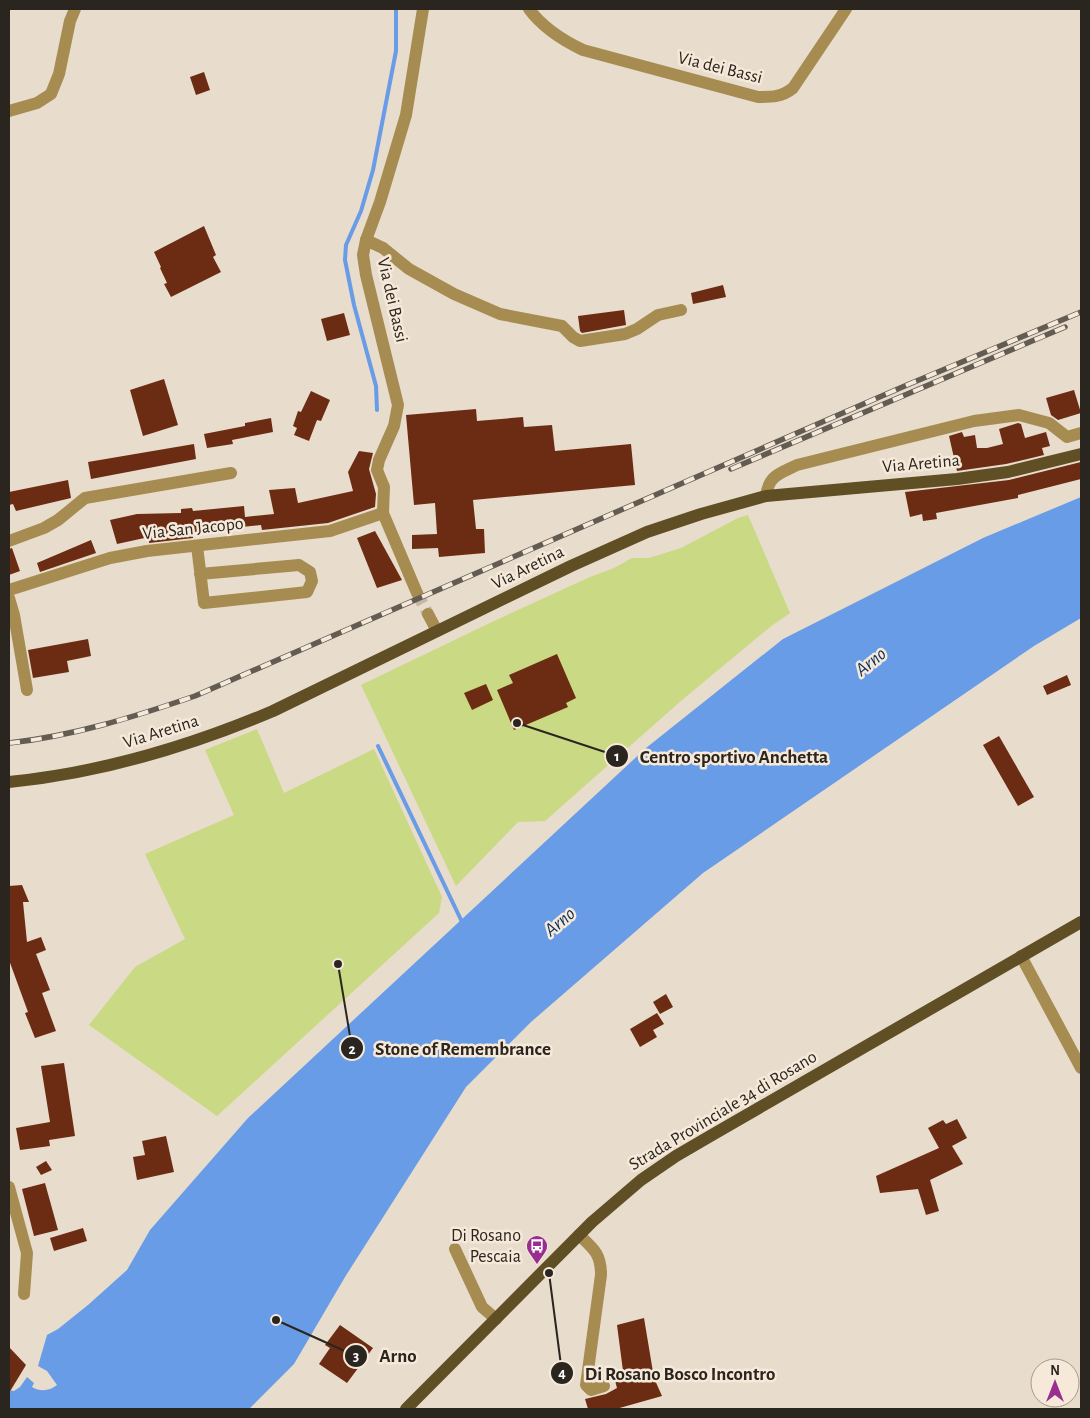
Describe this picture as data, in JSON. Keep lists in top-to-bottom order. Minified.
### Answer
{"streets":{"main road":["Via Aretina","Strada Provinciale 34 di Rosano"],"street":["Via dei Bassi","Via San Jacopo"]},"crossings":[["Via dei Bassi","Via San Jacopo"]],"water":["Arno"],"places":{"other":["Centro sportivo Anchetta","Stone of Remembrance","Di Rosano Bosco Incontro","Arno"],"bus stop":["Di Rosano Pescaia"]},"north":"top"}
